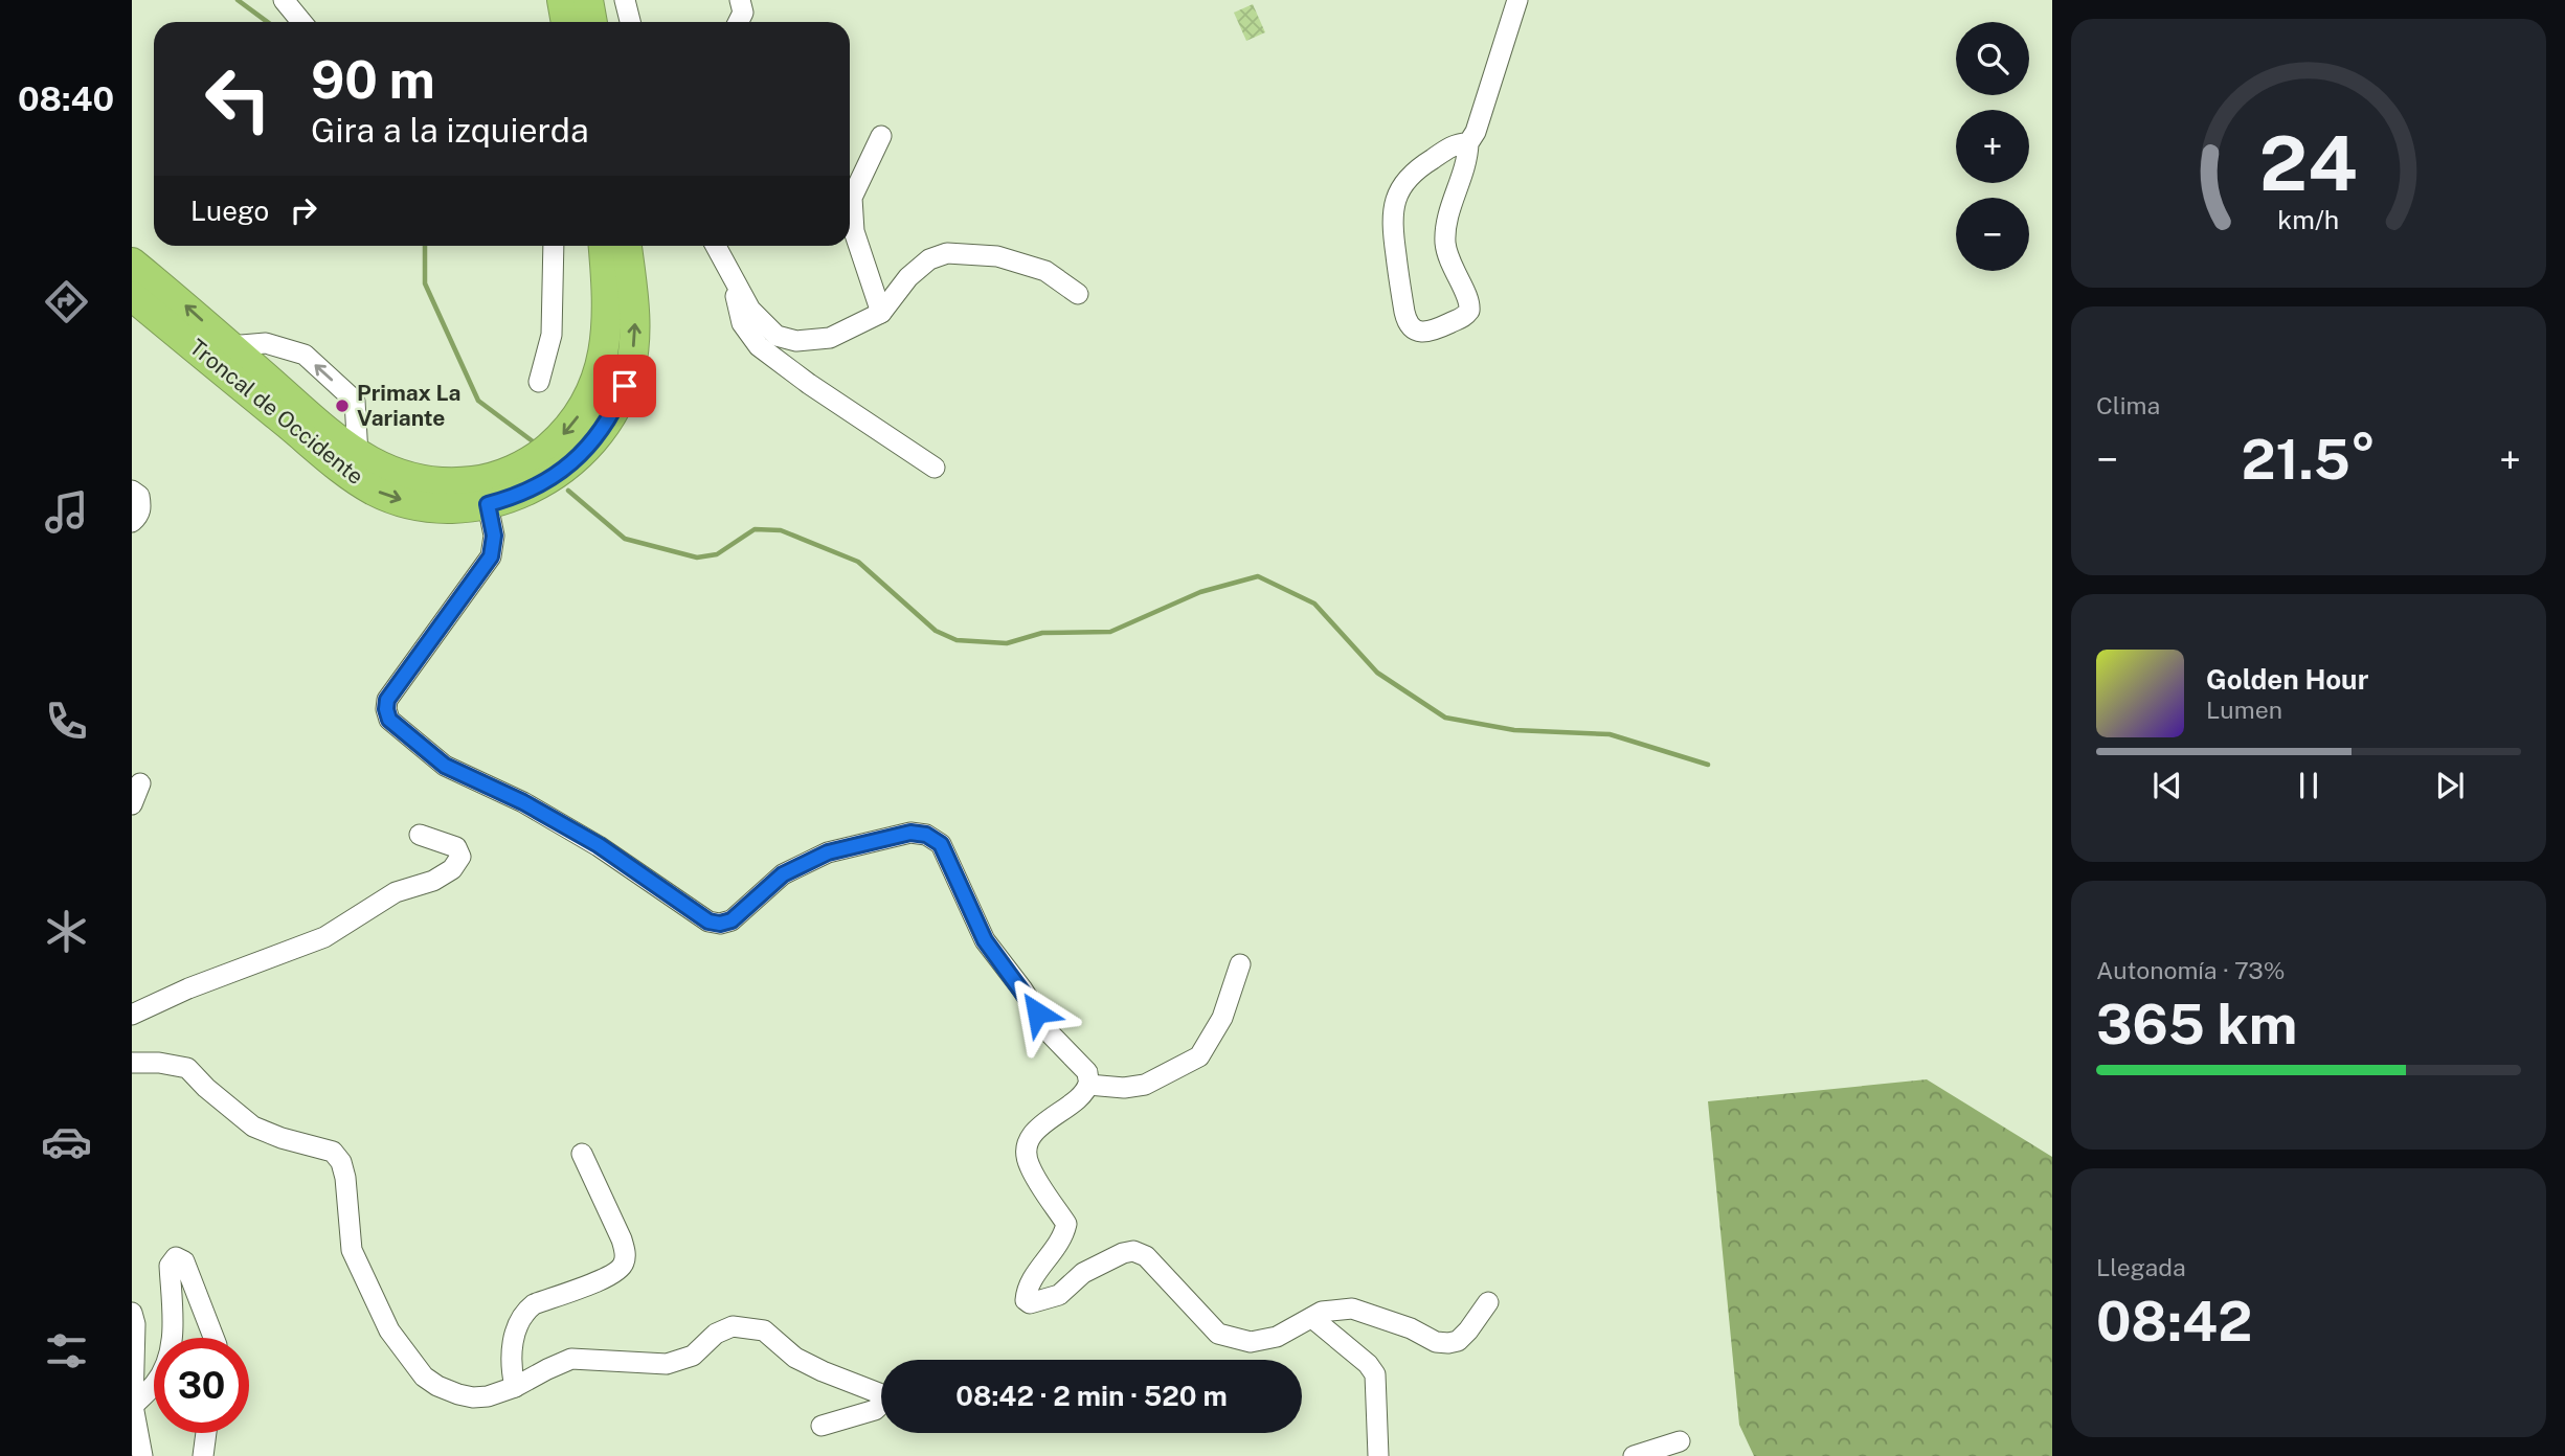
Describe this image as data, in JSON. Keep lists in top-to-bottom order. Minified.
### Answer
{"streets":{"highway":["Troncal de Occidente"]},"places":["Primax La Variante"],"page":{"tabs":"08:40","map_buttons":["+","−"],"turn":["90 m","Gira a la izquierda"],"then":"Luego","tile":["Clima",["Autonomía · 73%","365 km"],["Llegada","08:42"]],"heat":["−","21.5°","+"],"song":["Golden Hour","Lumen"],"limit":"30","trip":"08:42 · 2 min · 520 m","gauge":["24","km/h"]}}
